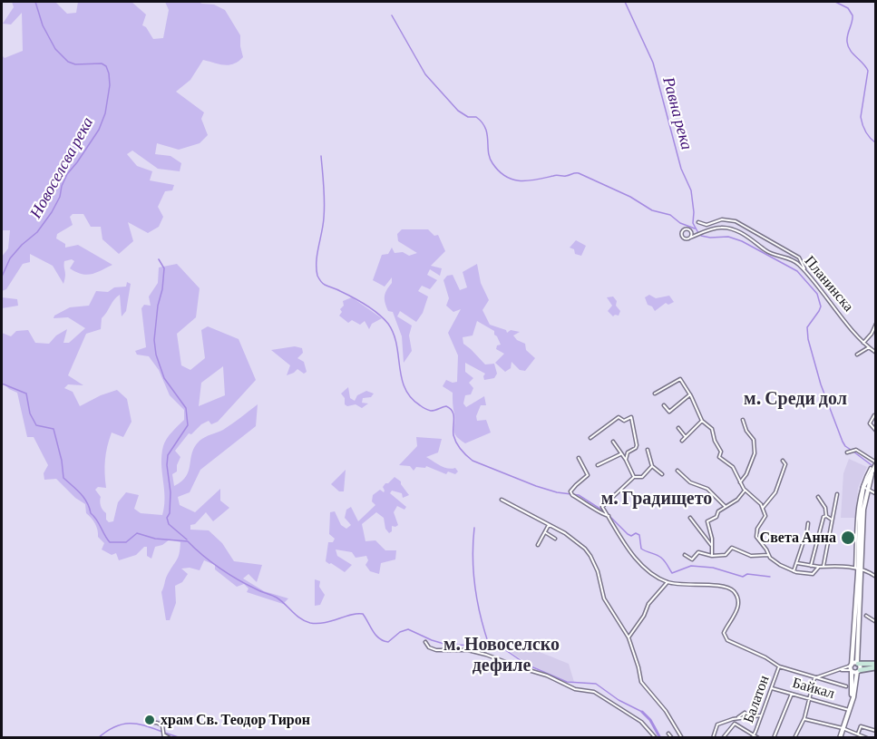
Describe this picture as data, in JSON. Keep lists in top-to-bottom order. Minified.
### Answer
{"streets":{"street":["Планинска","Байкал","Балатон"]},"crossings":[["Байкал","Балатон"]],"districts":["м. Среди дол","м. Градището","м. Новоселско дефиле"],"water":["Равна река","Новоселсва река"],"places":["Света Анна","храм Св. Теодор Тирон"]}
